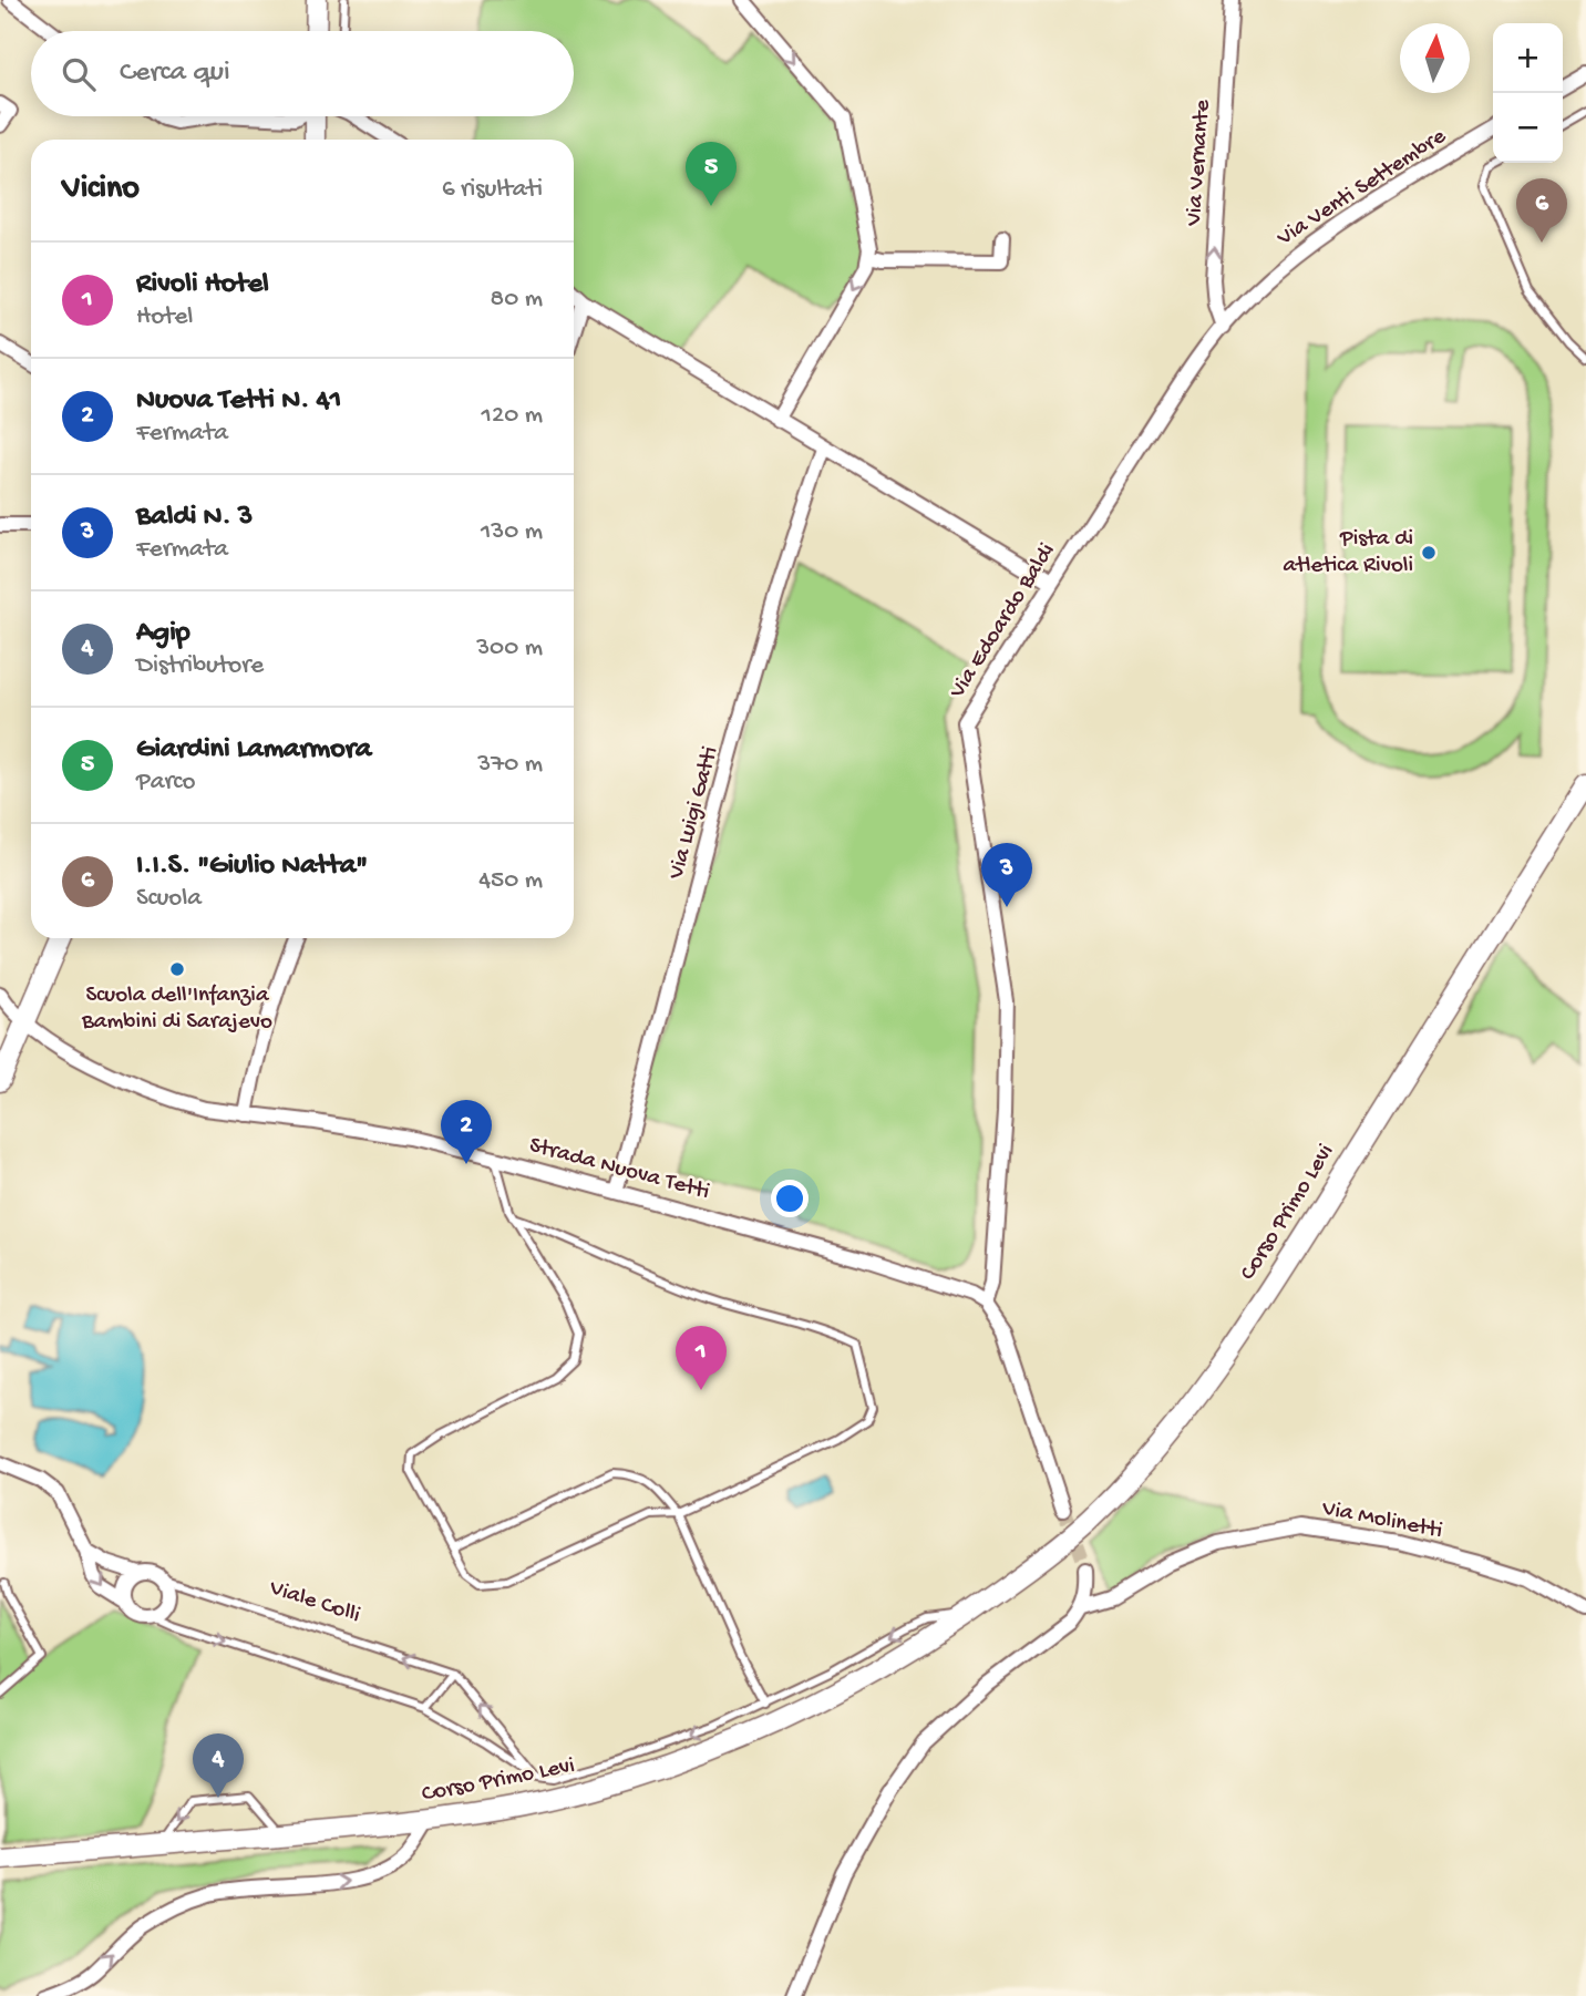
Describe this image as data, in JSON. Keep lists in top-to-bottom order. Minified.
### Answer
{"streets":{"main road":["Corso Primo Levi"],"street":["Via Vernante","Via Venti Settembre","Via Edoardo Baldi","Via Luigi Gatti","Strada Nuova Tetti","Via Molinetti"],"lane":["Viale Colli"]},"crossings":[["Via Vernante","Via Venti Settembre"],["Via Vernante","Via Edoardo Baldi"],["Via Venti Settembre","Via Edoardo Baldi"],["Via Edoardo Baldi","Strada Nuova Tetti"],["Via Luigi Gatti","Strada Nuova Tetti"]],"one_way":["Via Vernante"],"places":["Pista di atletica Rivoli","Scuola dell'Infanzia Bambini di Sarajevo"],"north":"top","page":{"map_buttons":["+","−"],"search":"Cerca qui","heading":["Vicino","6 risultati"],"pins":["5","6","3","2","1","4"],"list":[{"mark":"1","name":"Rivoli Hotel","note":"Hotel","value":"80 m"},{"mark":"2","name":"Nuova Tetti N. 41","note":"Fermata","value":"120 m"},{"mark":"3","name":"Baldi N. 3","note":"Fermata","value":"130 m"},{"mark":"4","name":"Agip","note":"Distributore","value":"300 m"},{"mark":"5","name":"Giardini Lamarmora","note":"Parco","value":"370 m"},{"mark":"6","name":"I.I.S. \"Giulio Natta\"","note":"Scuola","value":"450 m"}]}}
